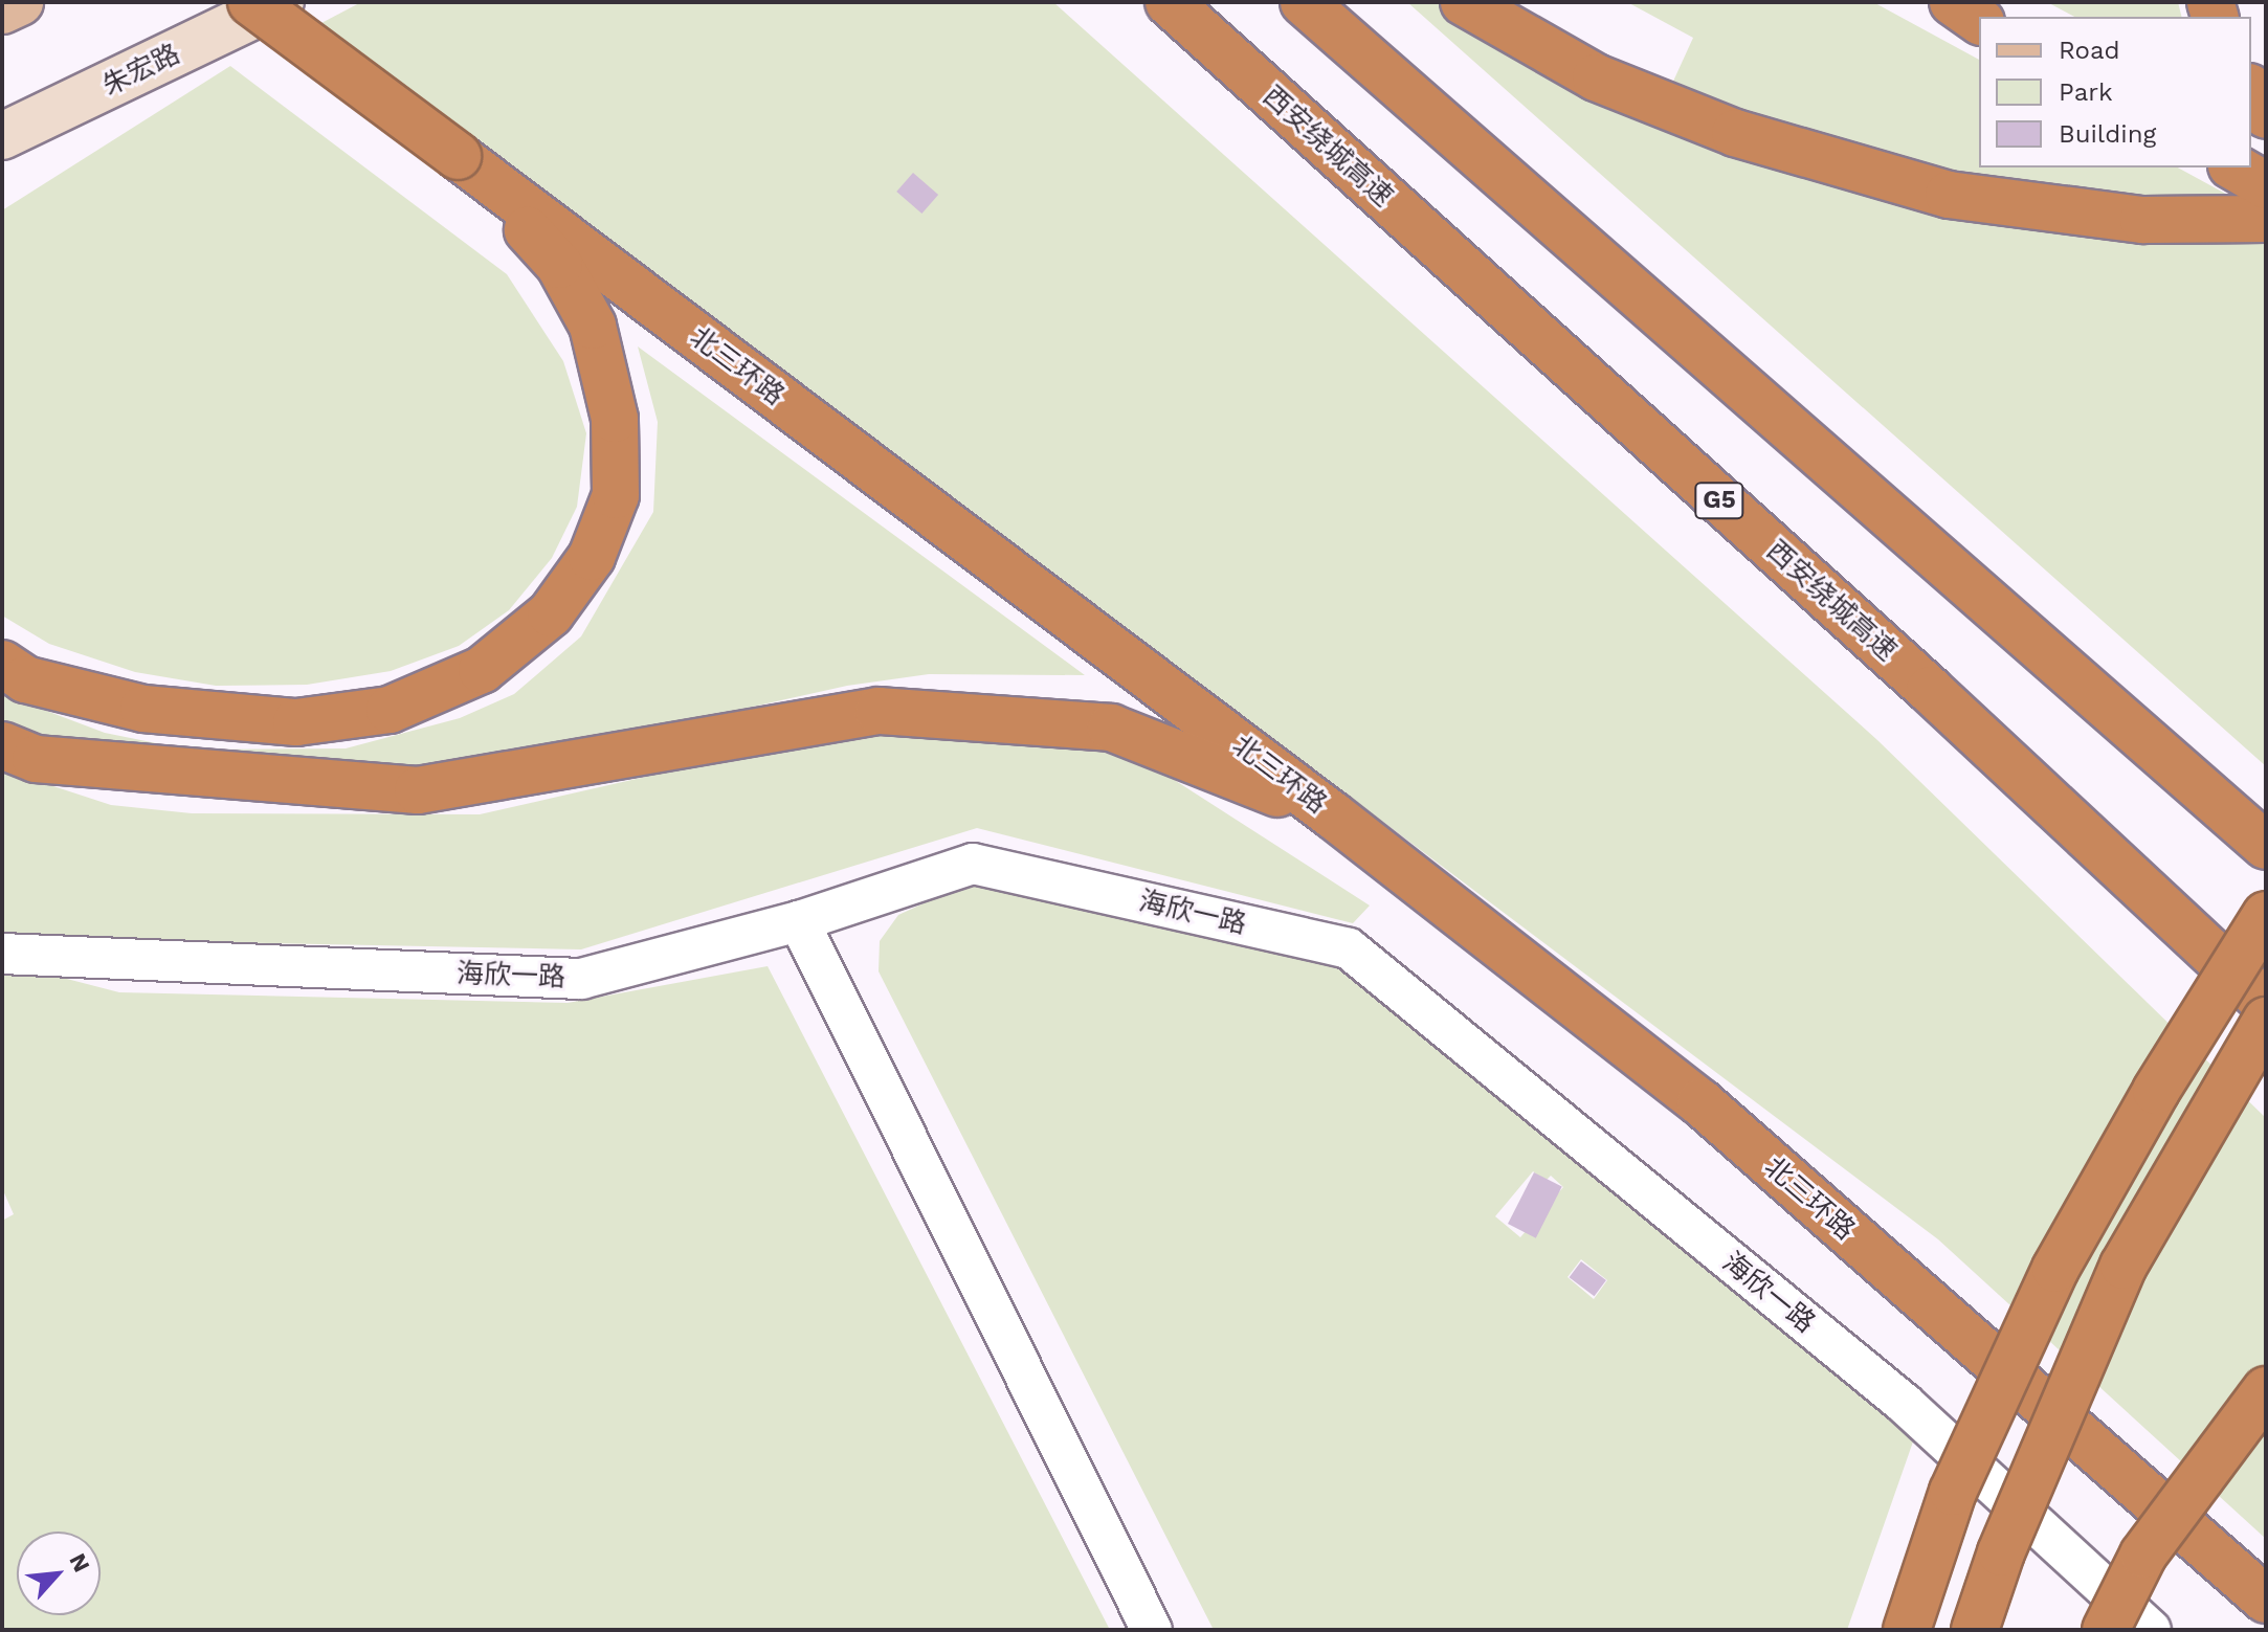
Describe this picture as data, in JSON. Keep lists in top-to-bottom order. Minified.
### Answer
{"streets":{"highway":["西安绕城高速","北三环路","G5"],"main road":["朱宏路"],"street":["海欣一路"]},"legend":["Road","Park","Building"],"north":"top right"}
